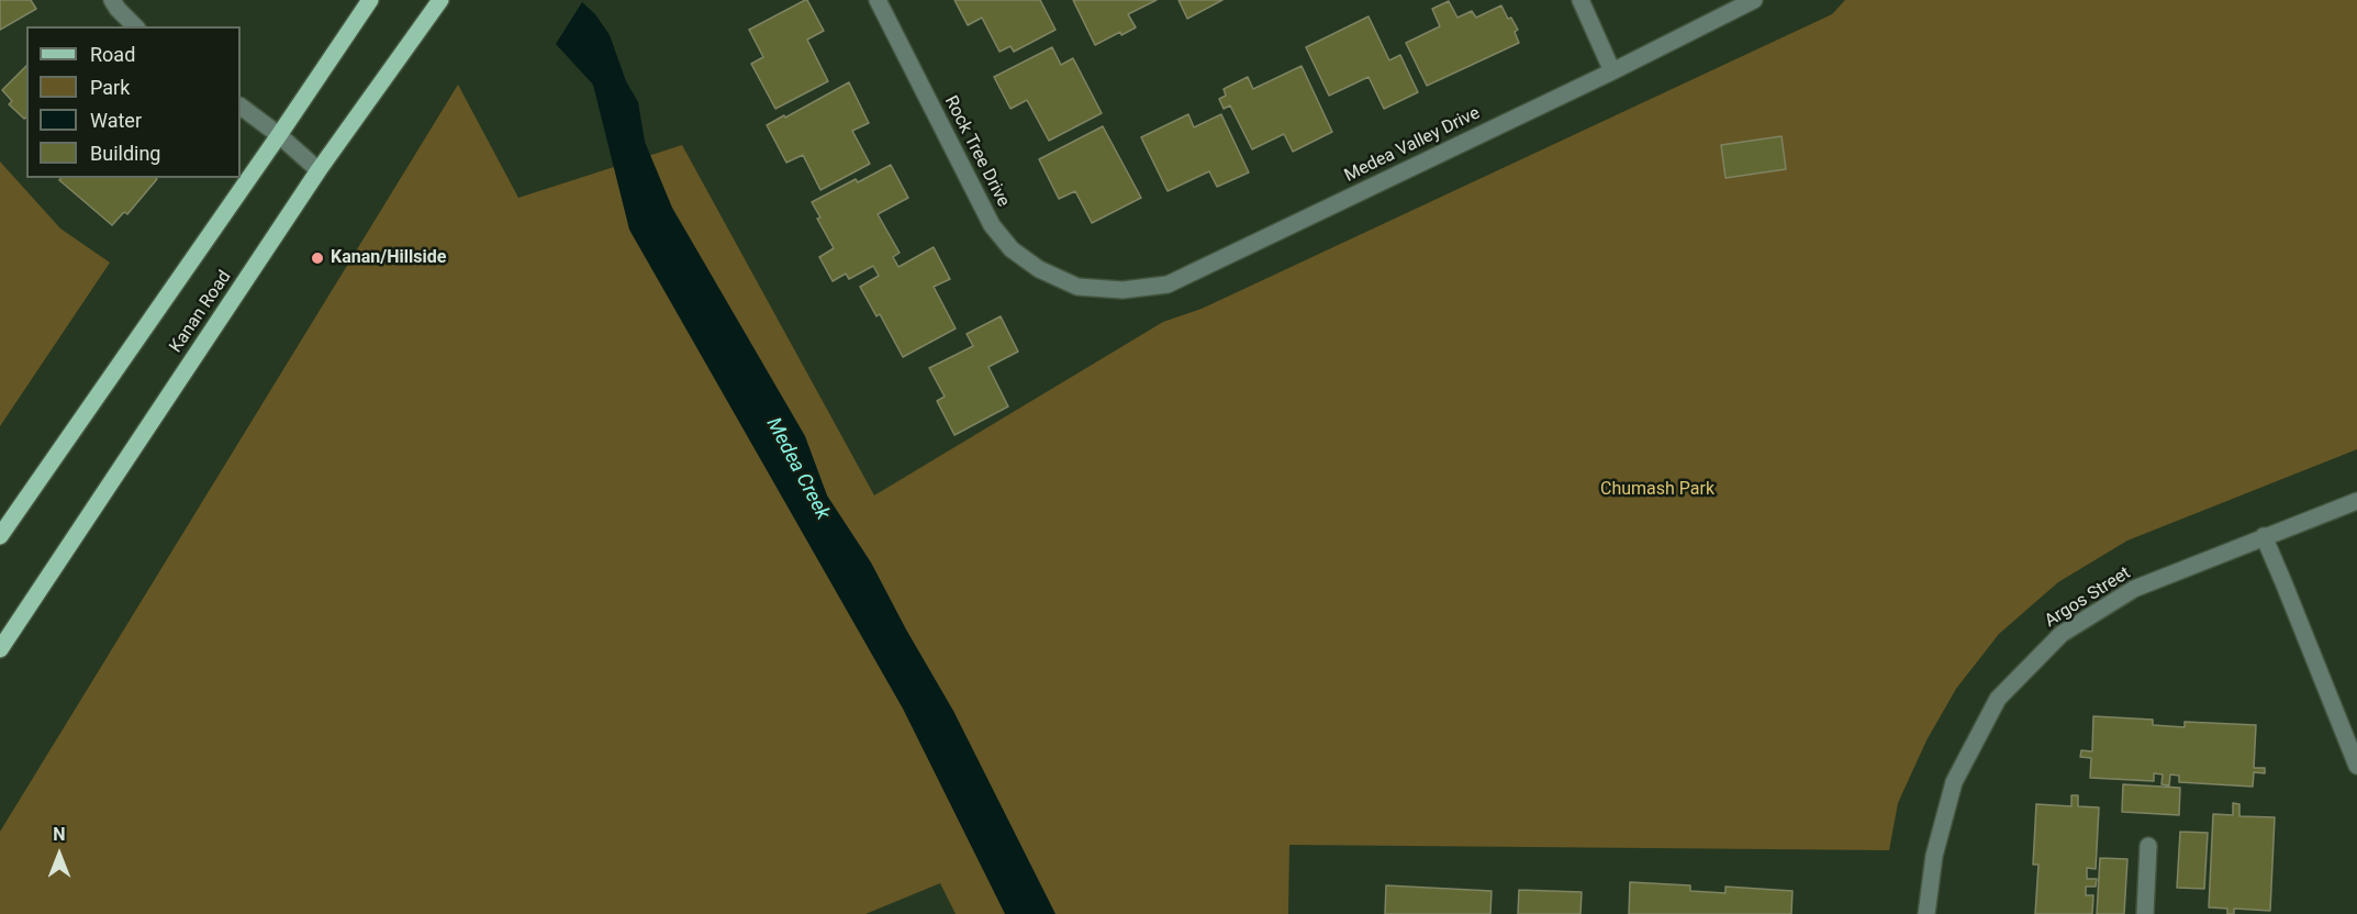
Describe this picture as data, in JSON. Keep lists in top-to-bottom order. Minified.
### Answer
{"streets":{"main road":["Kanan Road"],"street":["Medea Valley Drive","Rock Tree Drive","Argos Street"]},"crossings":[["Medea Valley Drive","Rock Tree Drive"]],"water":["Medea Creek"],"parks":["Chumash Park"],"places":["Kanan/Hillside"],"legend":["Road","Park","Water","Building"],"north":"top"}
